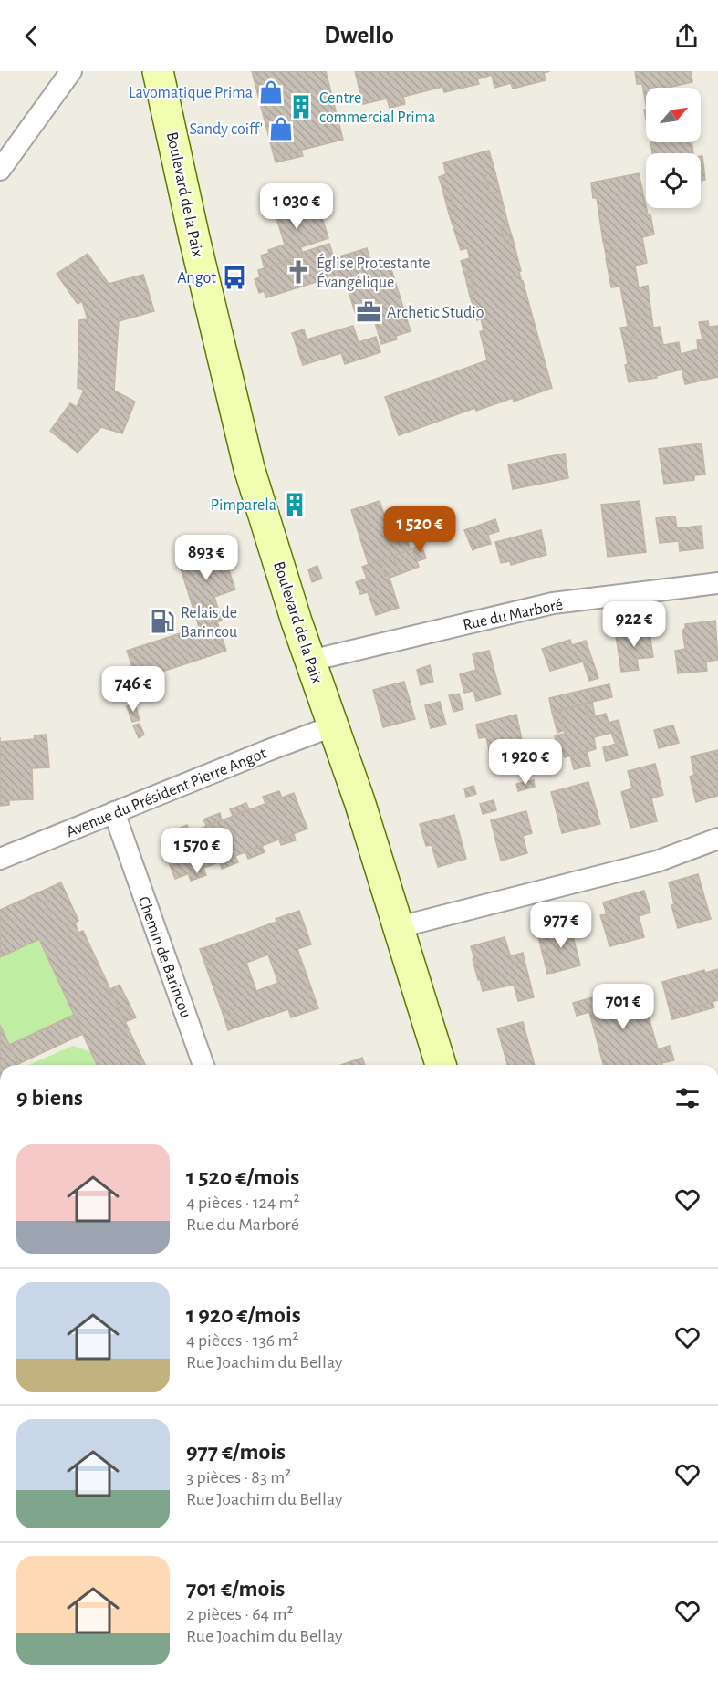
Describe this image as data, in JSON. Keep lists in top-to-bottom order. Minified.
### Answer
{"streets":{"main road":["Boulevard de la Paix"],"street":["Rue du Marboré","Avenue du Président Pierre Angot","Chemin de Barincou"]},"crossings":[["Boulevard de la Paix","Rue du Marboré"],["Boulevard de la Paix","Avenue du Président Pierre Angot"],["Avenue du Président Pierre Angot","Chemin de Barincou"]],"places":{"shop":["Lavomatique Prima","Sandy coiff'"],"building":["Centre commercial Prima","Pimparela"],"church":["Église Protestante Évangélique"],"bus stop":["Angot"],"office":["Archetic Studio"],"fuel station":["Relais de Barincou"]},"north":"top right","page":{"header":"Dwello","price":["1 030 €","1 520 €","893 €","922 €","746 €","1 920 €","1 570 €","977 €","701 €"],"heading":"9 biens","list":[{"name":"1 520 €/mois","note":"4 pièces · 124 m² · Rue du Marboré"},{"name":"1 920 €/mois","note":"4 pièces · 136 m² · Rue Joachim du Bellay"},{"name":"977 €/mois","note":"3 pièces · 83 m² · Rue Joachim du Bellay"},{"name":"701 €/mois","note":"2 pièces · 64 m² · Rue Joachim du Bellay"}]}}
